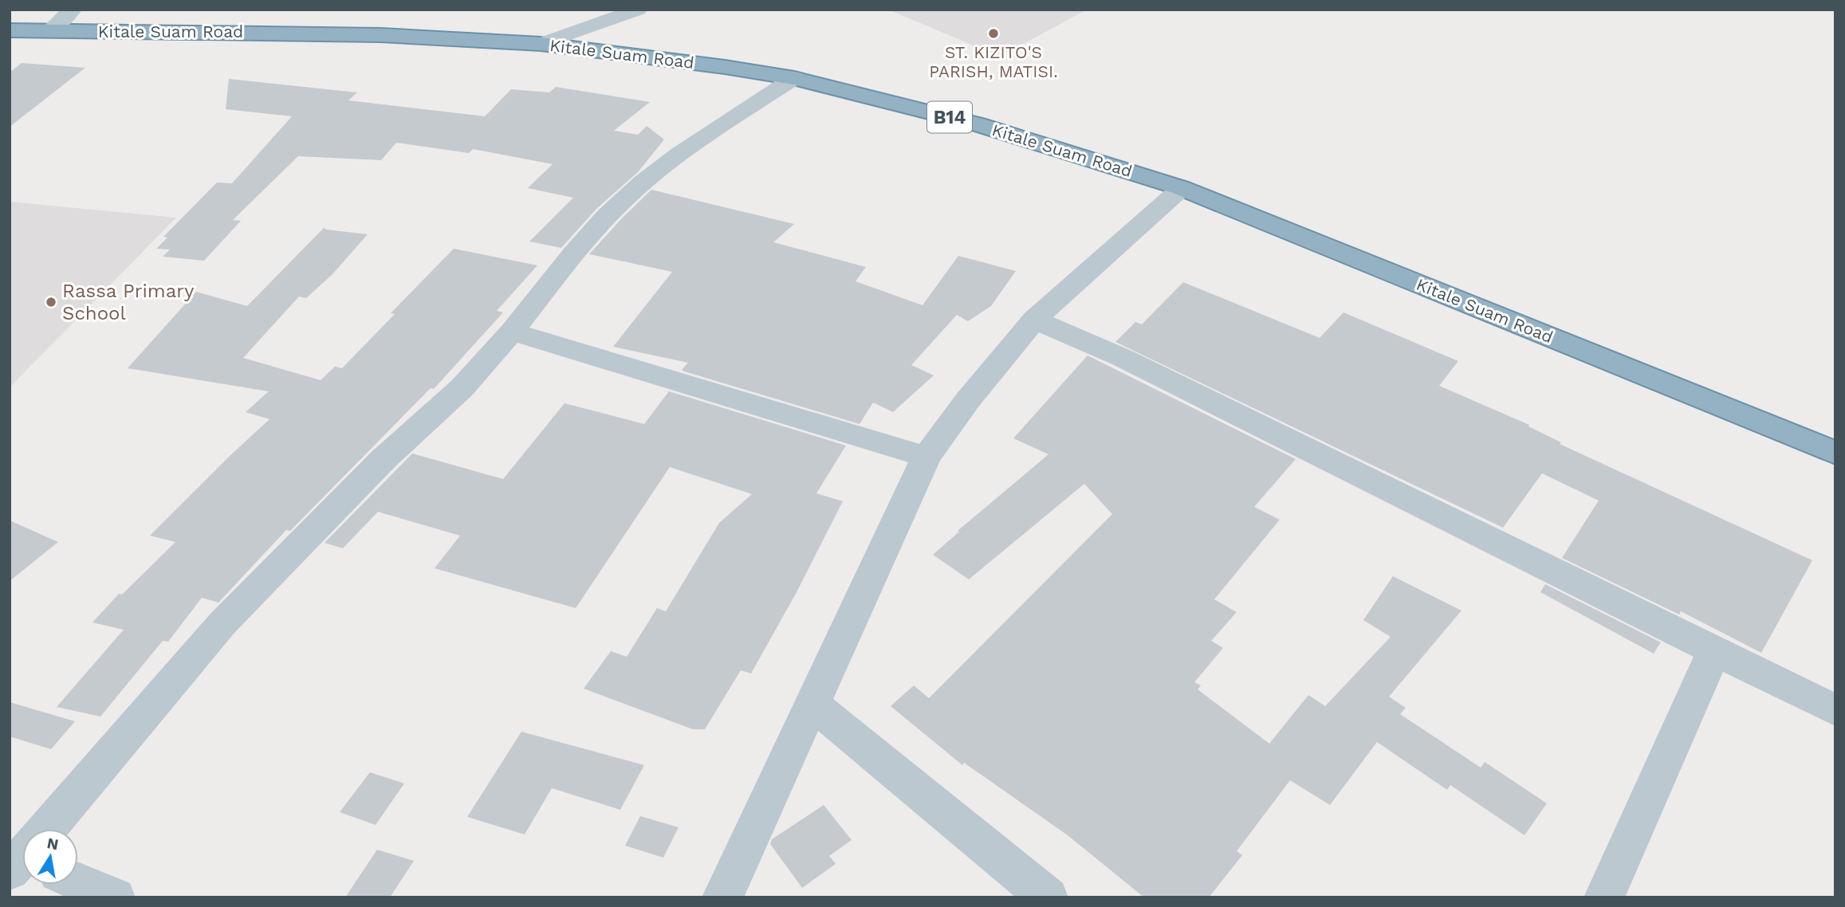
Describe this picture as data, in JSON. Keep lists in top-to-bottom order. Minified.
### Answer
{"streets":{"highway":["Kitale Suam Road","B14"]},"places":["ST. KIZITO'S PARISH, MATISI.","Rassa Primary School"],"north":"top"}
